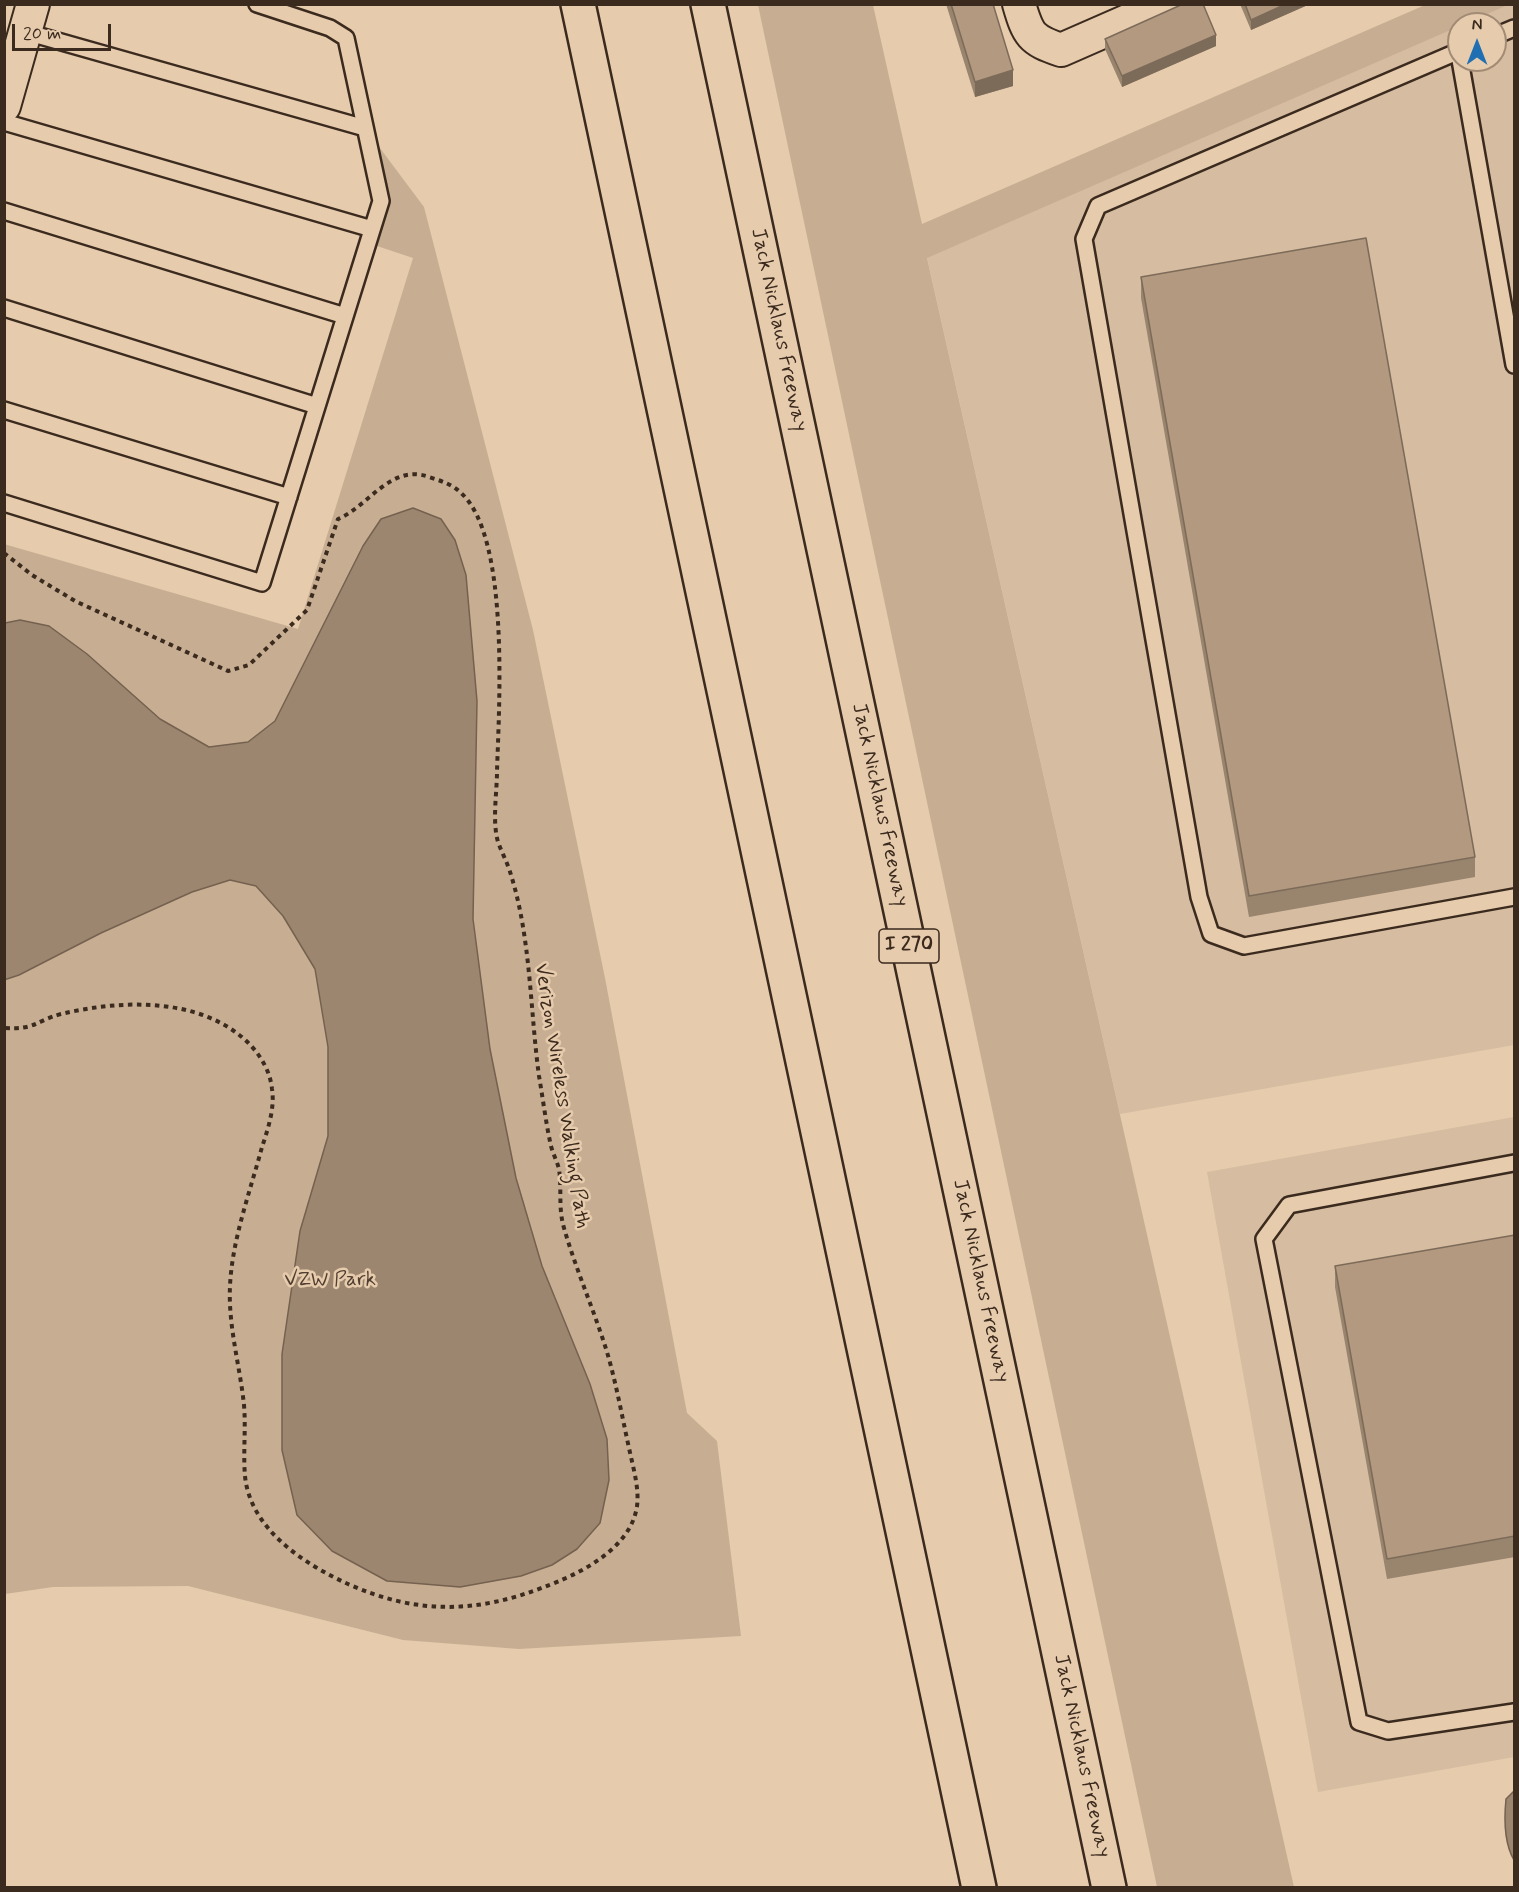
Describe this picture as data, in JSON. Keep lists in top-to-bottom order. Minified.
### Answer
{"streets":{"highway":["Jack Nicklaus Freeway","I 270"],"path":["Verizon Wireless Walking Path"]},"parks":["VZW Park"],"scale_bar":"20 m","north":"top"}
